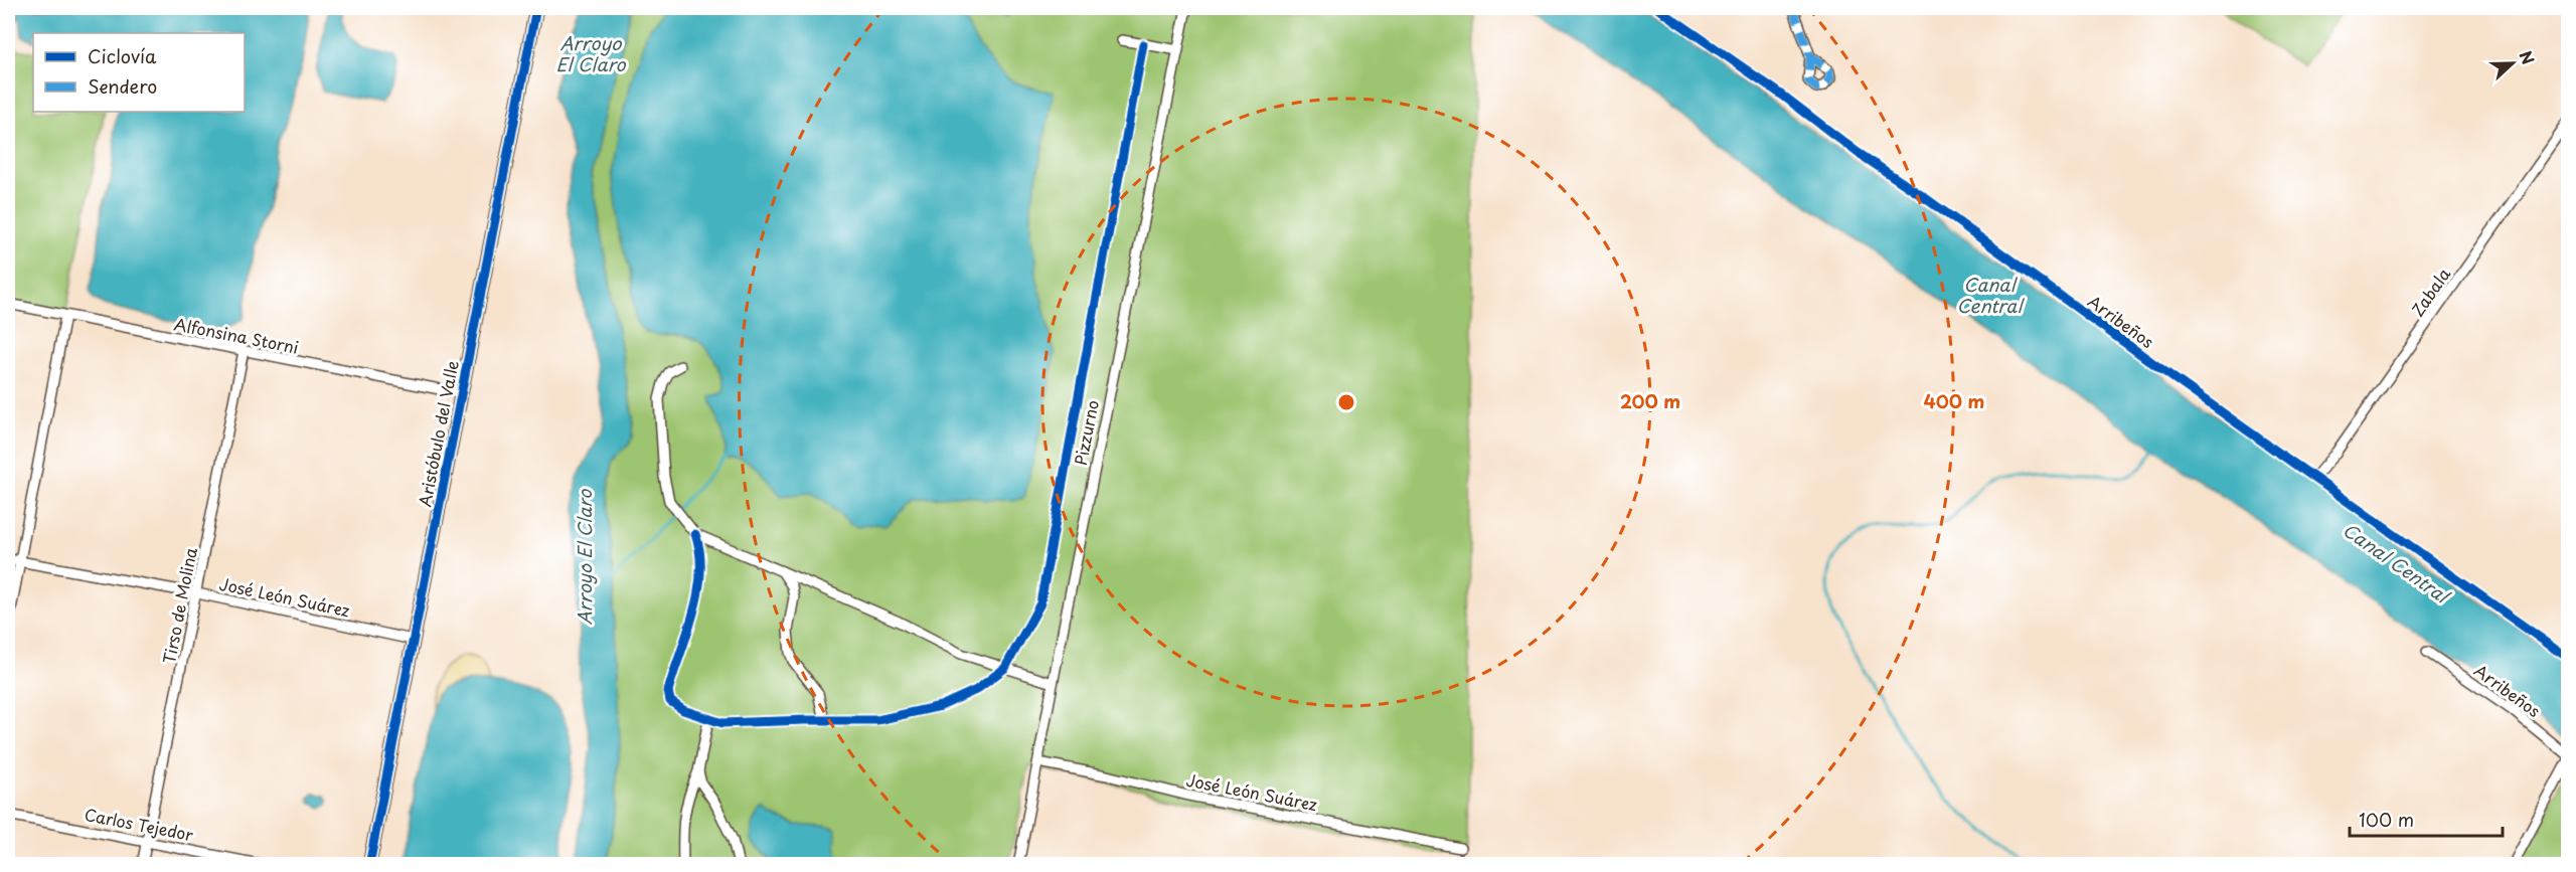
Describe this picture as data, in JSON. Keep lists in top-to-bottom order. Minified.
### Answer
{"streets":{"street":["Zabala","Arribeños","Alfonsina Storni","Pizzurno","Aristóbulo del Valle","José León Suárez","Tirso de Molina","Carlos Tejedor"]},"crossings":[["Zabala","Arribeños"],["Alfonsina Storni","Aristóbulo del Valle"],["Alfonsina Storni","Tirso de Molina"],["Pizzurno","José León Suárez"],["Aristóbulo del Valle","José León Suárez"],["José León Suárez","Tirso de Molina"],["Tirso de Molina","Carlos Tejedor"]],"water":["Arroyo El Claro","Canal Central"],"legend":["Ciclovía","Sendero"],"scale_bar":"100 m","north":"right","rings":["200 m","400 m"]}
